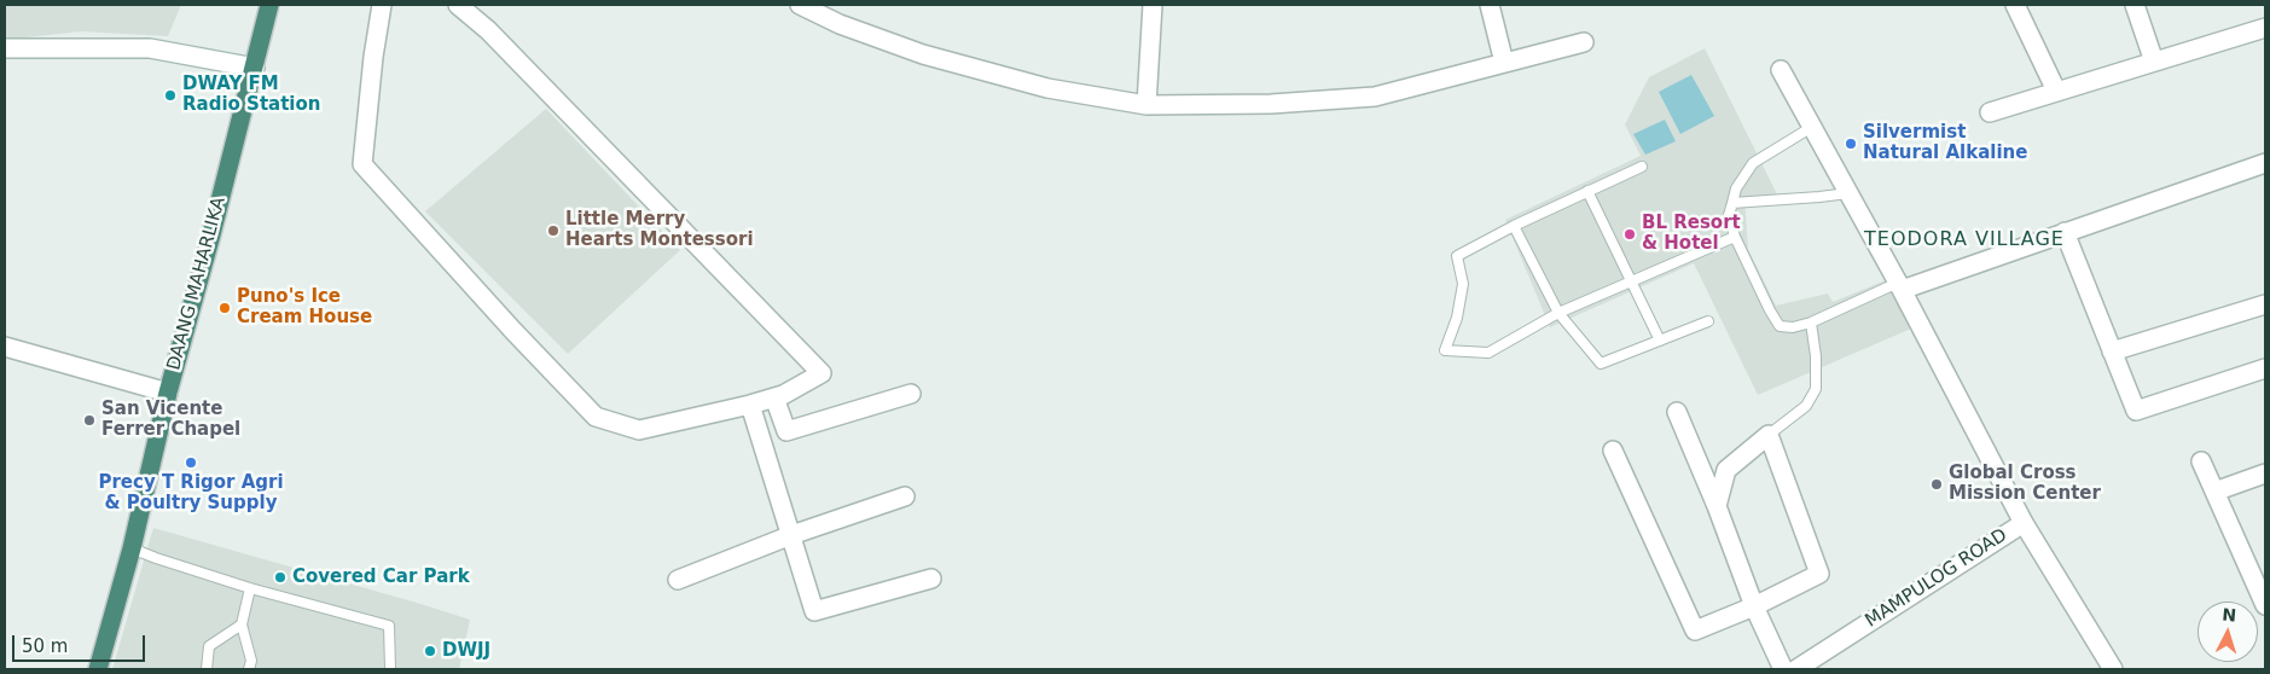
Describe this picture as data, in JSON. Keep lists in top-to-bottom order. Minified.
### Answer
{"streets":{"highway":["DAANG MAHARLIKA"],"street":["MAMPULOG ROAD"]},"districts":["TEODORA VILLAGE"],"places":["DWAY FM Radio Station","Silvermist Natural Alkaline","Little Merry Hearts Montessori","BL Resort & Hotel","Puno's Ice Cream House","San Vicente Ferrer Chapel","Precy T Rigor Agri & Poultry Supply","Global Cross Mission Center","Covered Car Park","DWJJ"],"scale_bar":"50 m","north":"top"}
